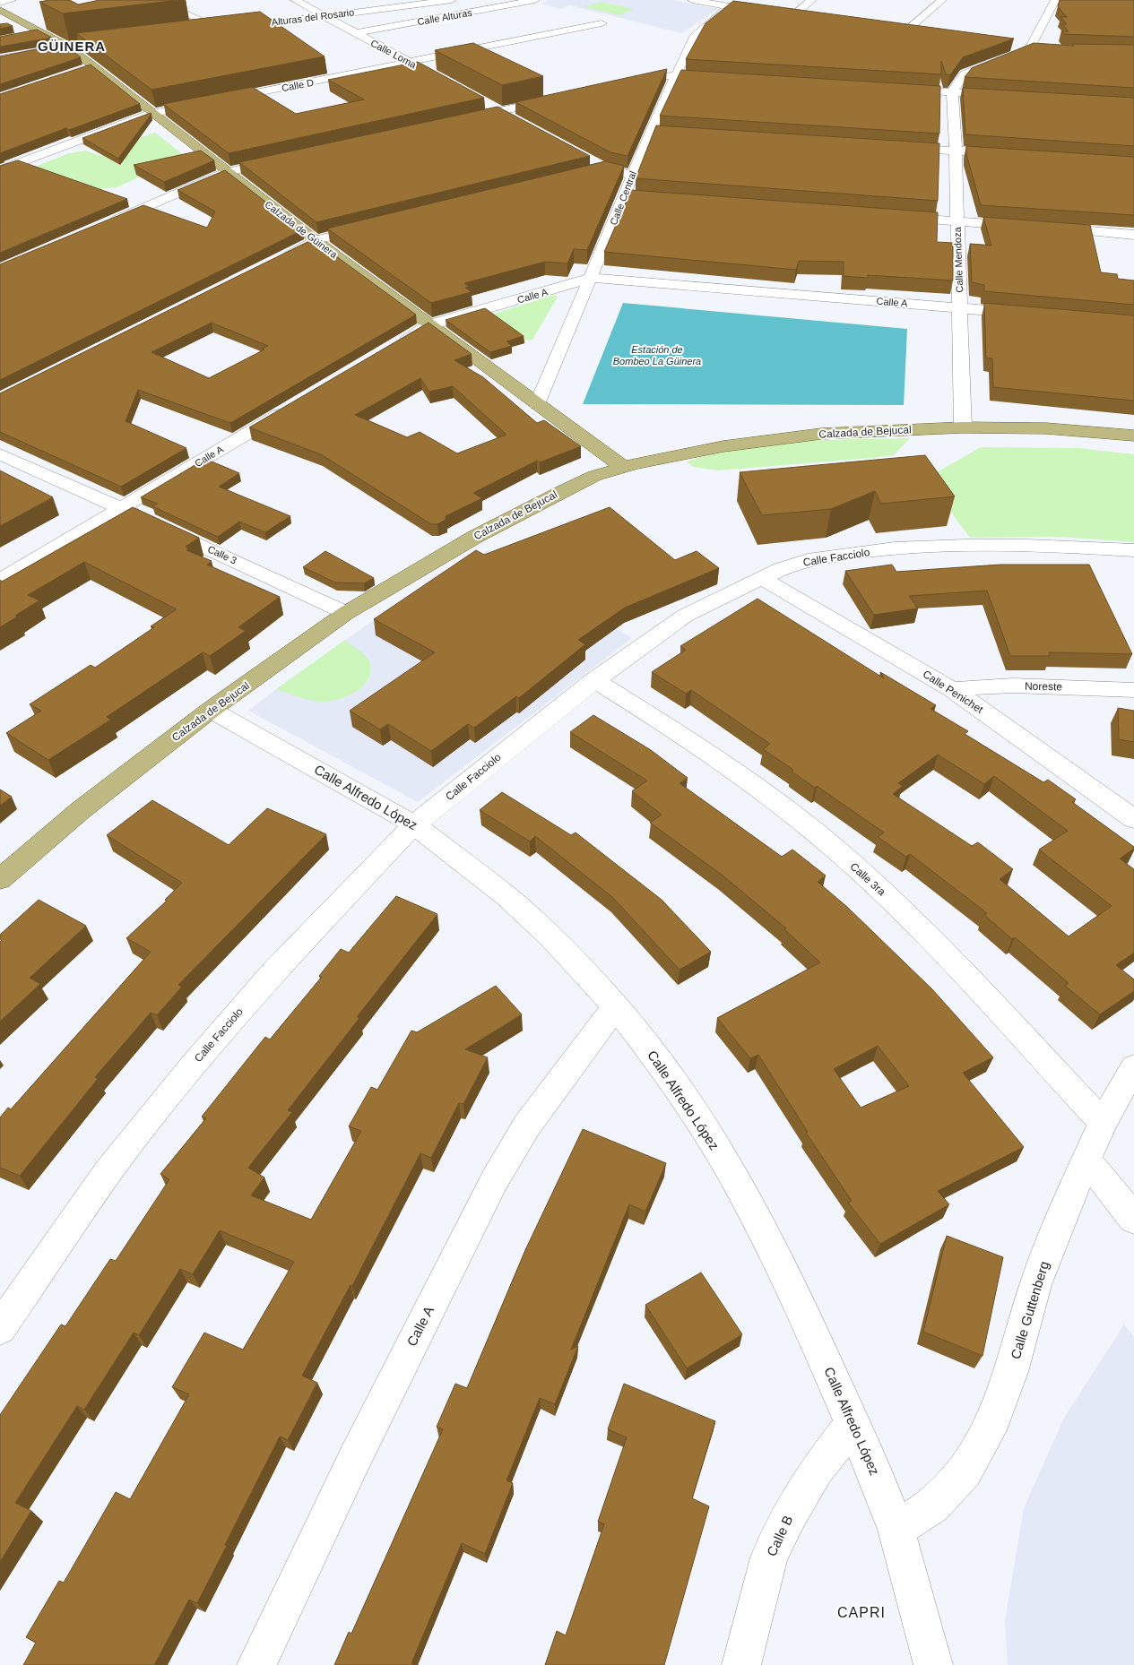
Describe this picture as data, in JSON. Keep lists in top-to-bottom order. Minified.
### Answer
{"streets":{"main road":["Calzada de Güinera","Calzada de Bejucal"],"street":["Alturas del Rosario","Calle Alturas","Calle Loma","Calle D","Calle Central","Calle Mendoza","Calle A","Calle 3","Calle Facciolo","Noreste","Calle Penichet","Calle Alfredo López","Calle 3ra","Calle Guttenberg","Calle B"]},"crossings":[["Alturas del Rosario","Calle Loma"],["Calle Alturas","Calle Loma"],["Calle Loma","Calle D"],["Calle D","Calzada de Güinera"],["Calle Central","Calzada de Güinera"],["Calle Central","Calle A"],["Calzada de Güinera","Calle A"],["Calzada de Güinera","Calzada de Bejucal"],["Calle Mendoza","Calle A"],["Calle Mendoza","Calzada de Bejucal"],["Calle A","Calle 3"],["Calle A","Calle Alfredo López"],["Calzada de Bejucal","Calle 3"],["Calzada de Bejucal","Calle Alfredo López"],["Calle Facciolo","Calle Penichet"],["Calle Facciolo","Calle Alfredo López"],["Calle Facciolo","Calle 3ra"],["Noreste","Calle Penichet"],["Calle Alfredo López","Calle Guttenberg"],["Calle Alfredo López","Calle B"],["Calle 3ra","Calle Guttenberg"]],"districts":["GÜINERA","CAPRI"],"water":["Estación de Bombeo La Güinera"]}
